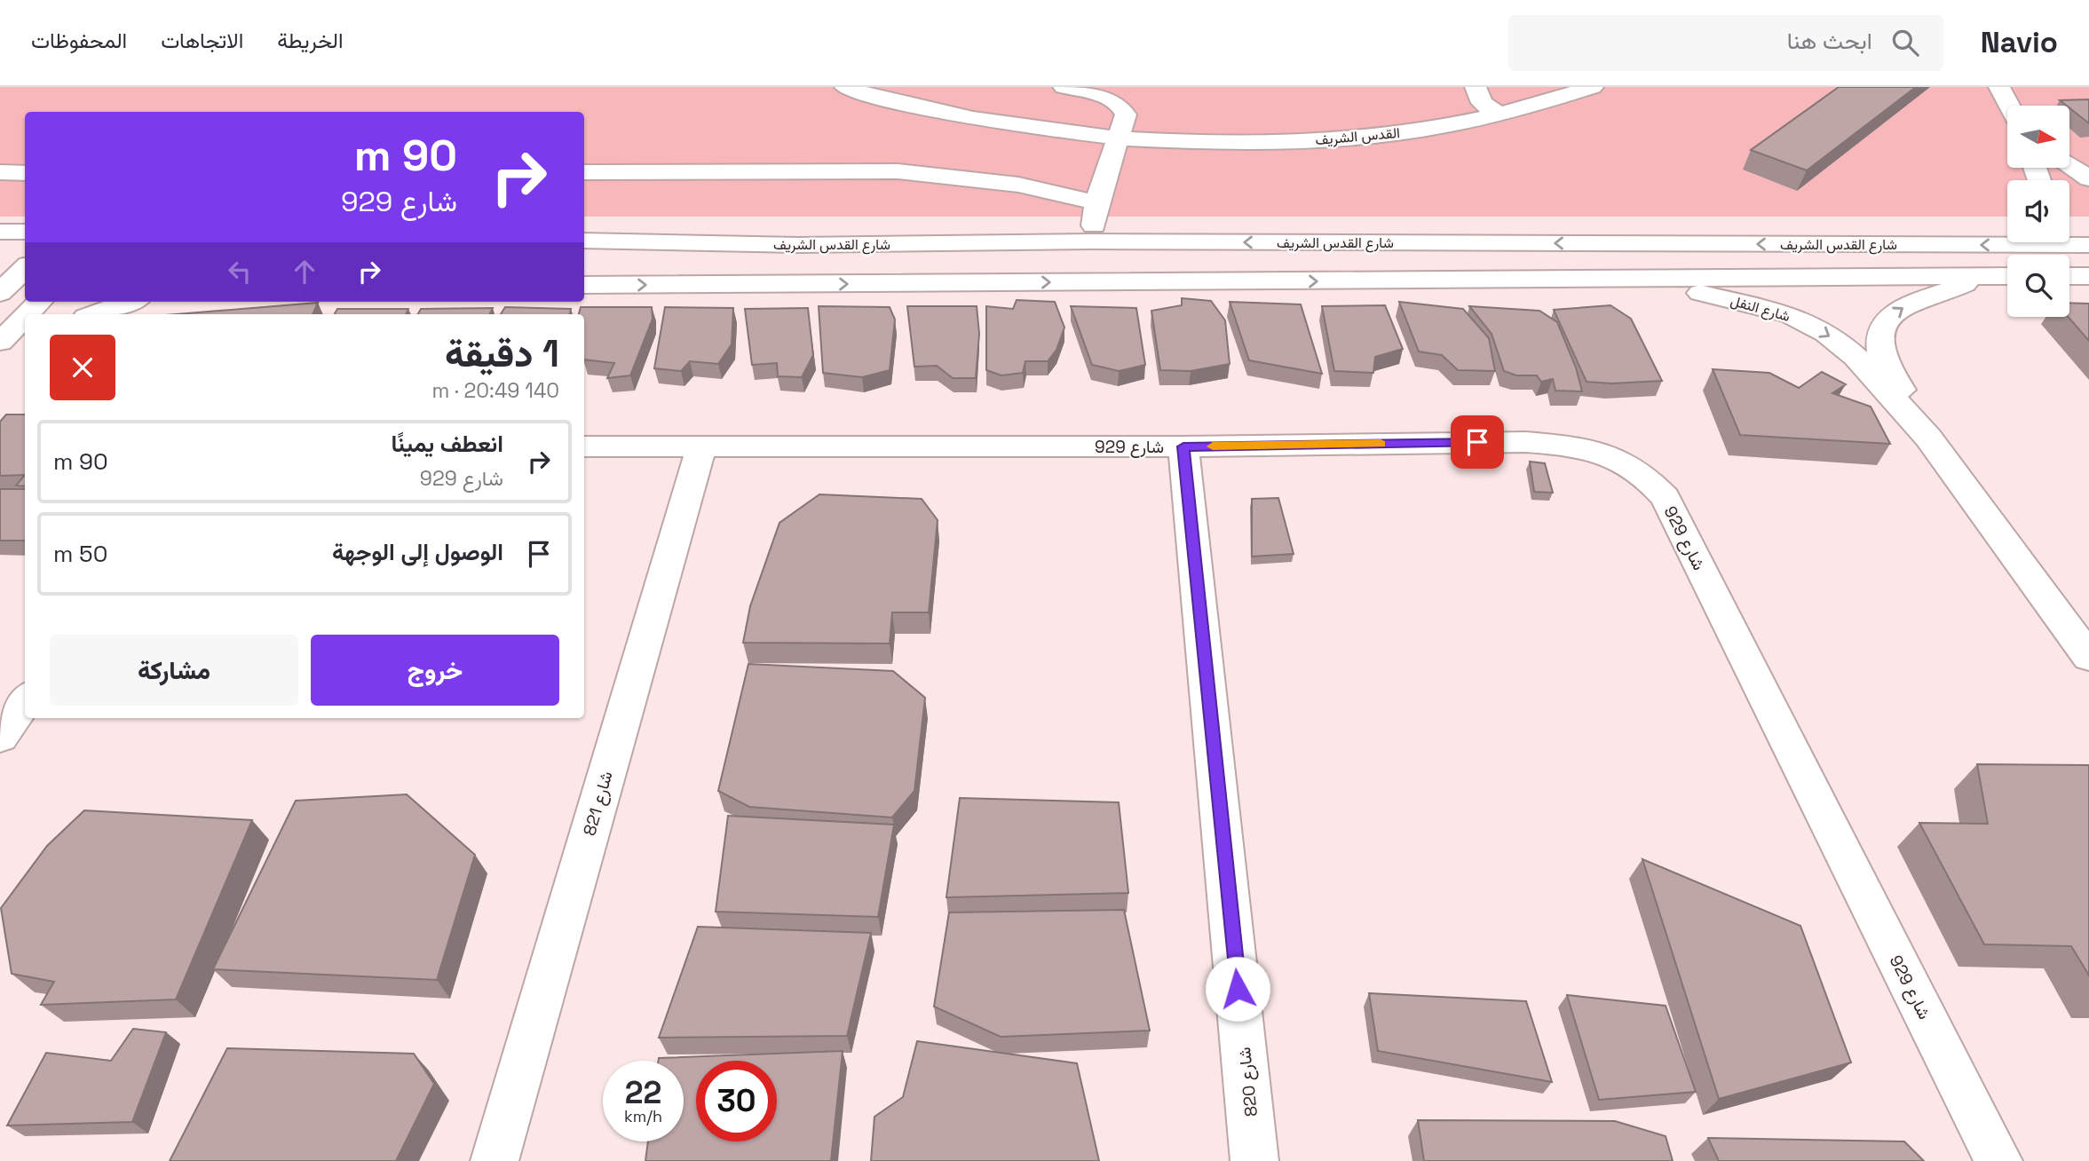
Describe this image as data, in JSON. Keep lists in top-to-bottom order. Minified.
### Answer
{"streets":{"street":["القدس الشريف","شارع القدس الشريف","شارع النفل","شارع 929","شارع 821","شارع 820"]},"crossings":[["شارع القدس الشريف","شارع النفل"],["شارع 929","شارع 821"],["شارع 929","شارع 820"]],"north":"right","page":{"header":"Navio","search":"ابحث هنا","nav":["الخريطة","الاتجاهات","المحفوظات"],"turn":["90 m","شارع 929"],"heading":["1 دقيقة","140 m · 20:49"],"list":[{"name":"انعطف يمينًا","note":"شارع 929","value":"90 m"},{"name":"الوصول إلى الوجهة","value":"50 m"}],"buttons":["خروج","مشاركة"],"speed":"22 km/h","limit":"30"}}
